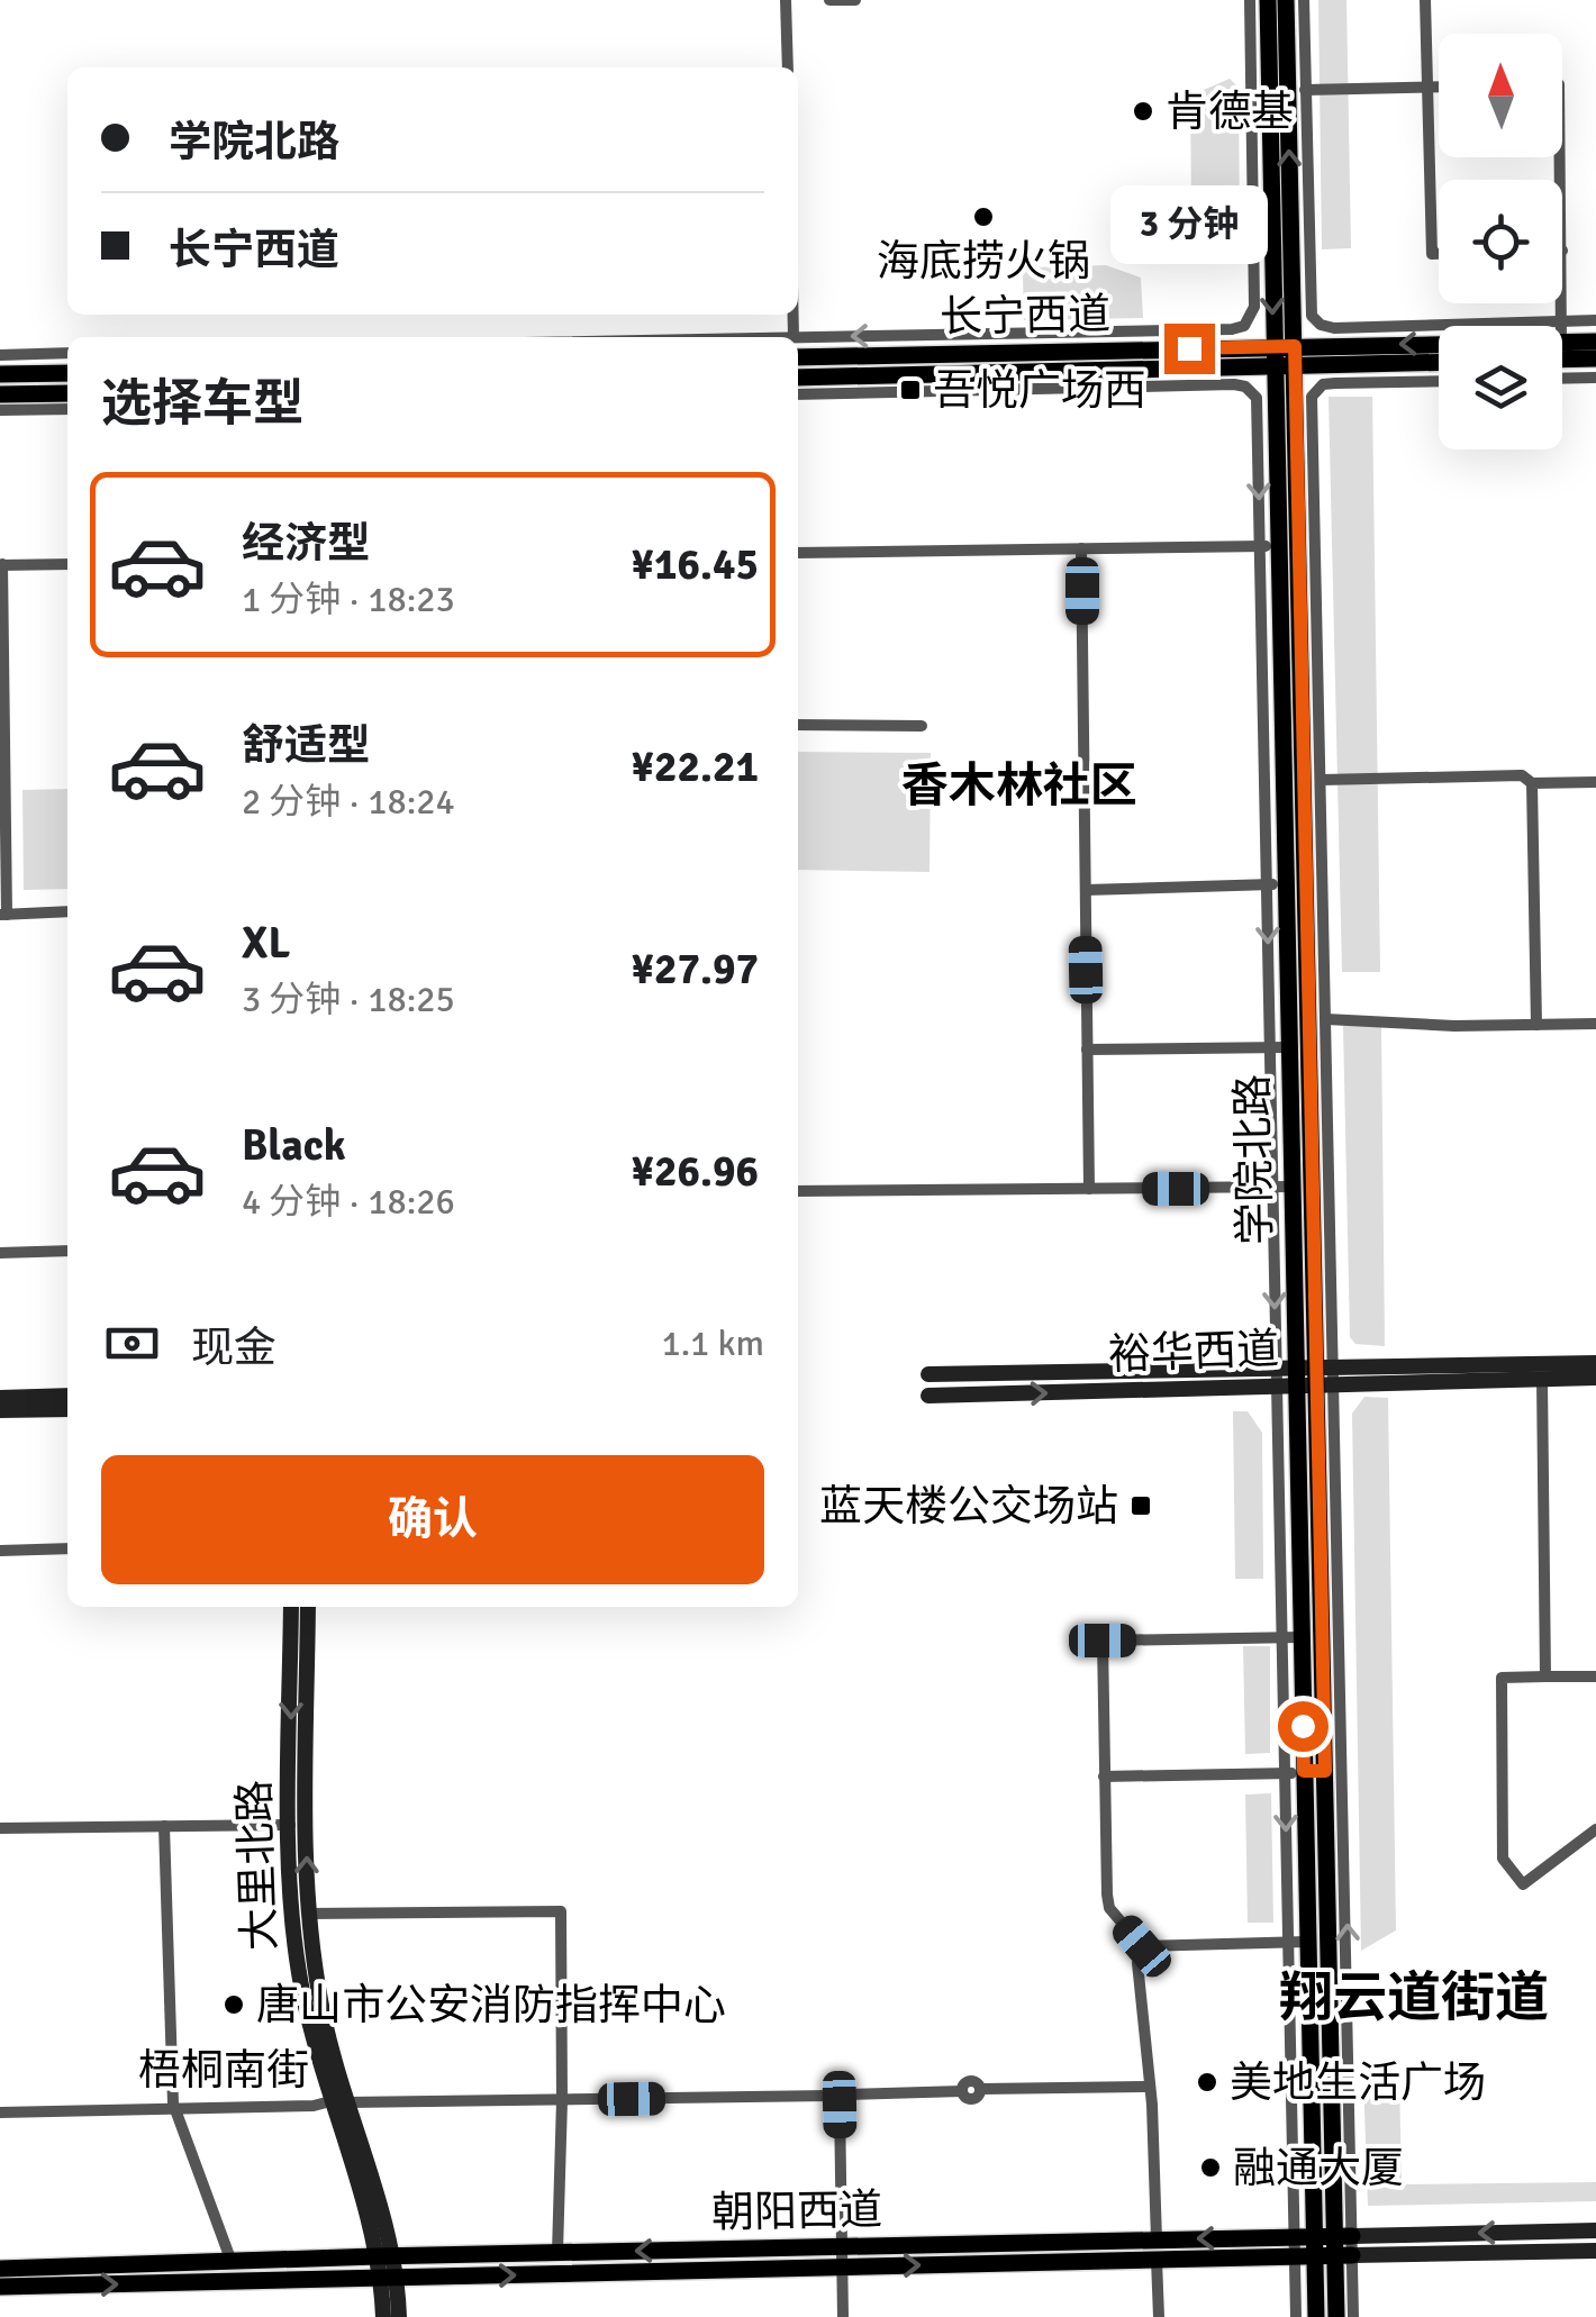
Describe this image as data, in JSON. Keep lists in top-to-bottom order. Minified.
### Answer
{"streets":{"main road":["长宁西道","学院北路","裕华西道","大里北路","朝阳西道"],"street":["梧桐南街"]},"crossings":[["长宁西道","学院北路"],["学院北路","裕华西道"],["学院北路","朝阳西道"],["大里北路","梧桐南街"],["大里北路","朝阳西道"]],"districts":["香木林社区","翔云道街道"],"places":{"other":["肯德基","海底捞火锅","唐山市公安消防指挥中心","美地生活广场","融通大厦"],"transit":["吾悦广场西","蓝天楼公交场站"]},"north":"top","page":{"banner":["学院北路","长宁西道"],"bubble":"3 分钟","heading":"选择车型","list":[{"name":"经济型","note":"1 分钟 · 18:23","value":"¥16.45"},{"name":"舒适型","note":"2 分钟 · 18:24","value":"¥22.21"},{"name":"XL","note":"3 分钟 · 18:25","value":"¥27.97"},{"name":"Black","note":"4 分钟 · 18:26","value":"¥26.96"}],"pay":["现金","1.1 km"],"buttons":"确认"}}
